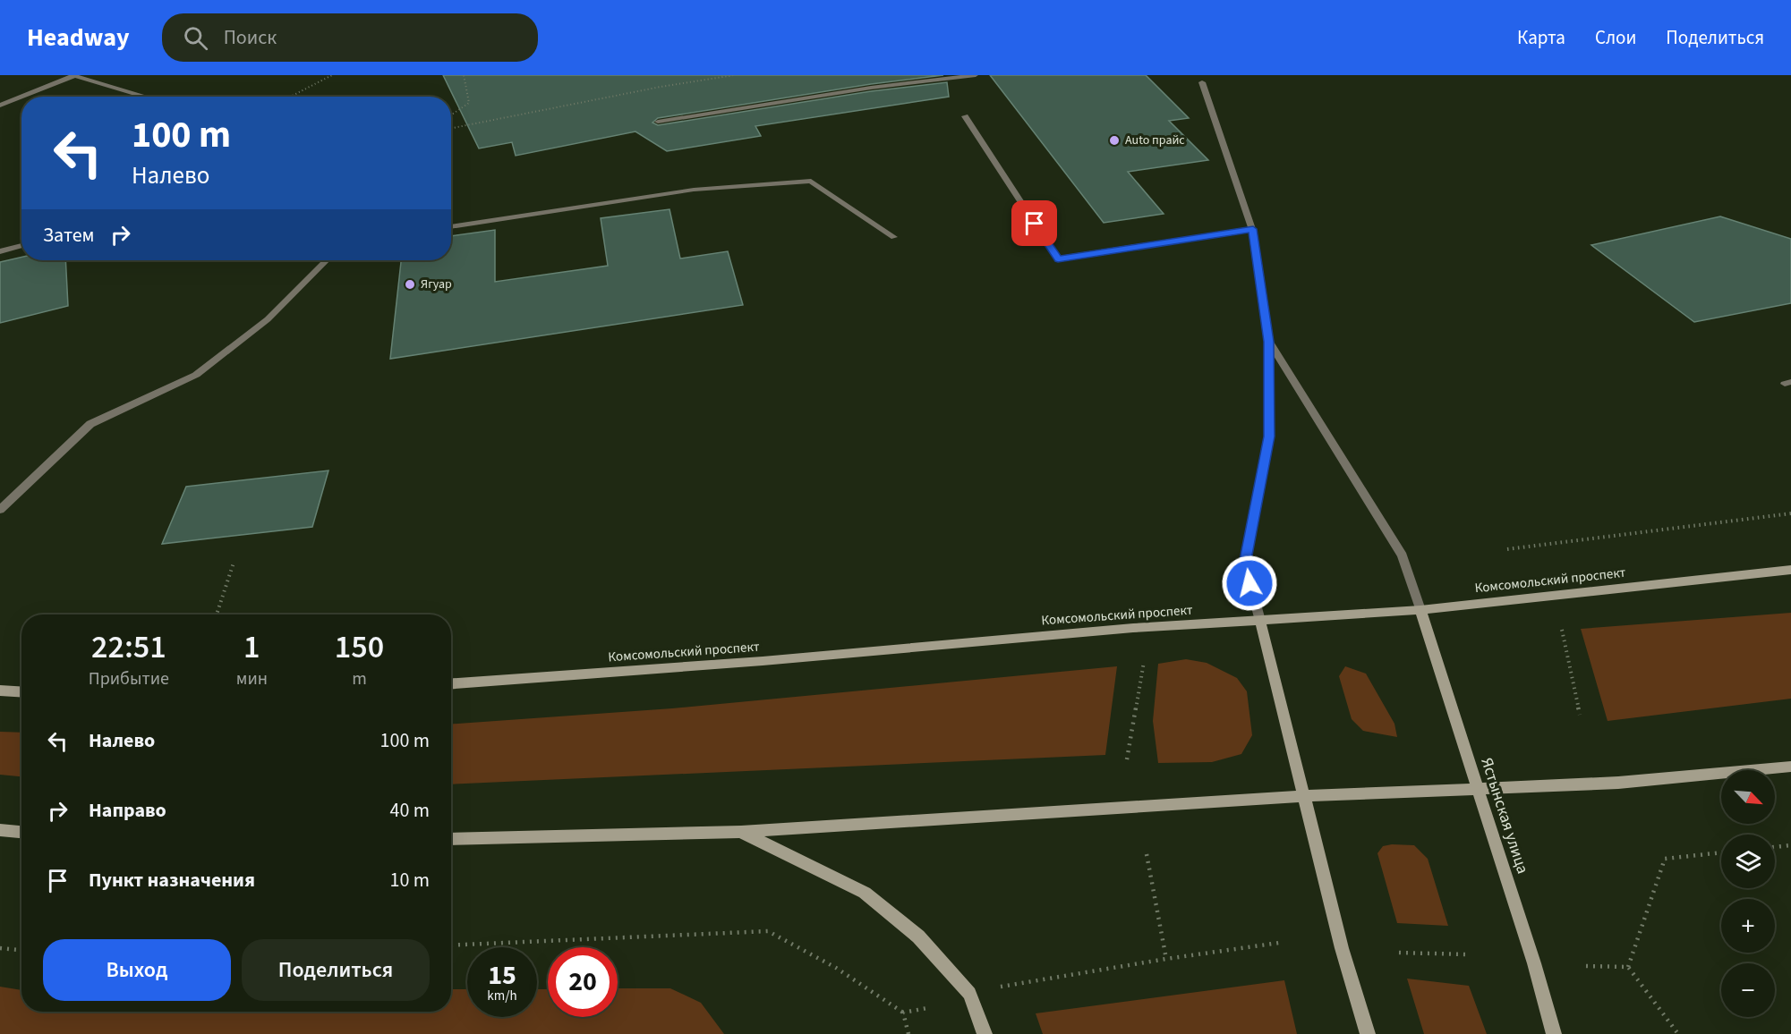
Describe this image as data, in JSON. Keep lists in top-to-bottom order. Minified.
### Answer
{"streets":{"main road":["Комсомольский проспект","Ястынская улица"]},"crossings":[["Комсомольский проспект","Ястынская улица"]],"places":["Auto прайс","Ягуар"],"north":"bottom right","page":{"header":"Headway","search":"Поиск","nav":["Карта","Слои","Поделиться"],"turn":["100 m","Налево"],"then":"Затем","eta":["22:51","Прибытие","1","мин","150","m"],"list":[{"name":"Налево","value":"100 m"},{"name":"Направо","value":"40 m"},{"name":"Пункт назначения","value":"10 m"}],"map_buttons":["+","−"],"buttons":["Выход","Поделиться"],"speed":"15 km/h","limit":"20"}}
